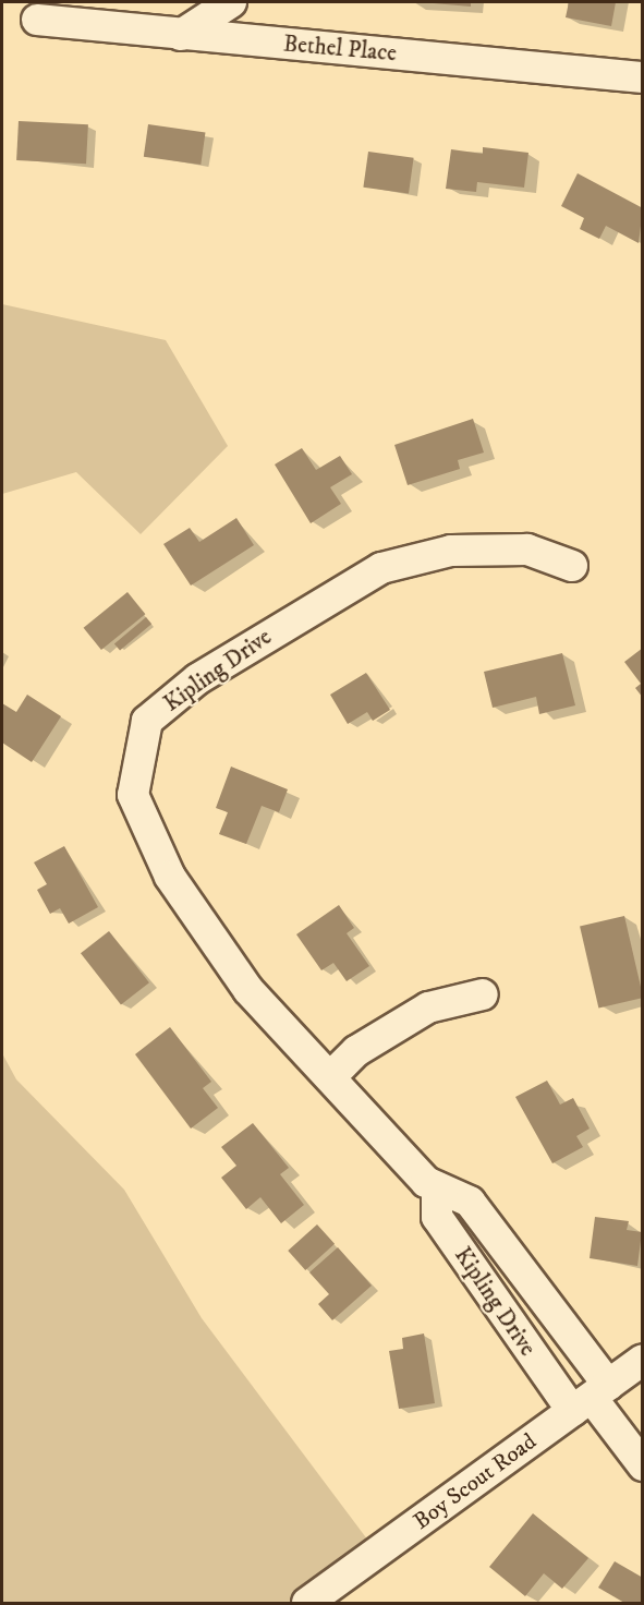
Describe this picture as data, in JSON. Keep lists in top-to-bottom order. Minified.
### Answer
{"streets":{"street":["Bethel Place","Kipling Drive","Boy Scout Road"]},"crossings":[["Kipling Drive","Boy Scout Road"]]}
